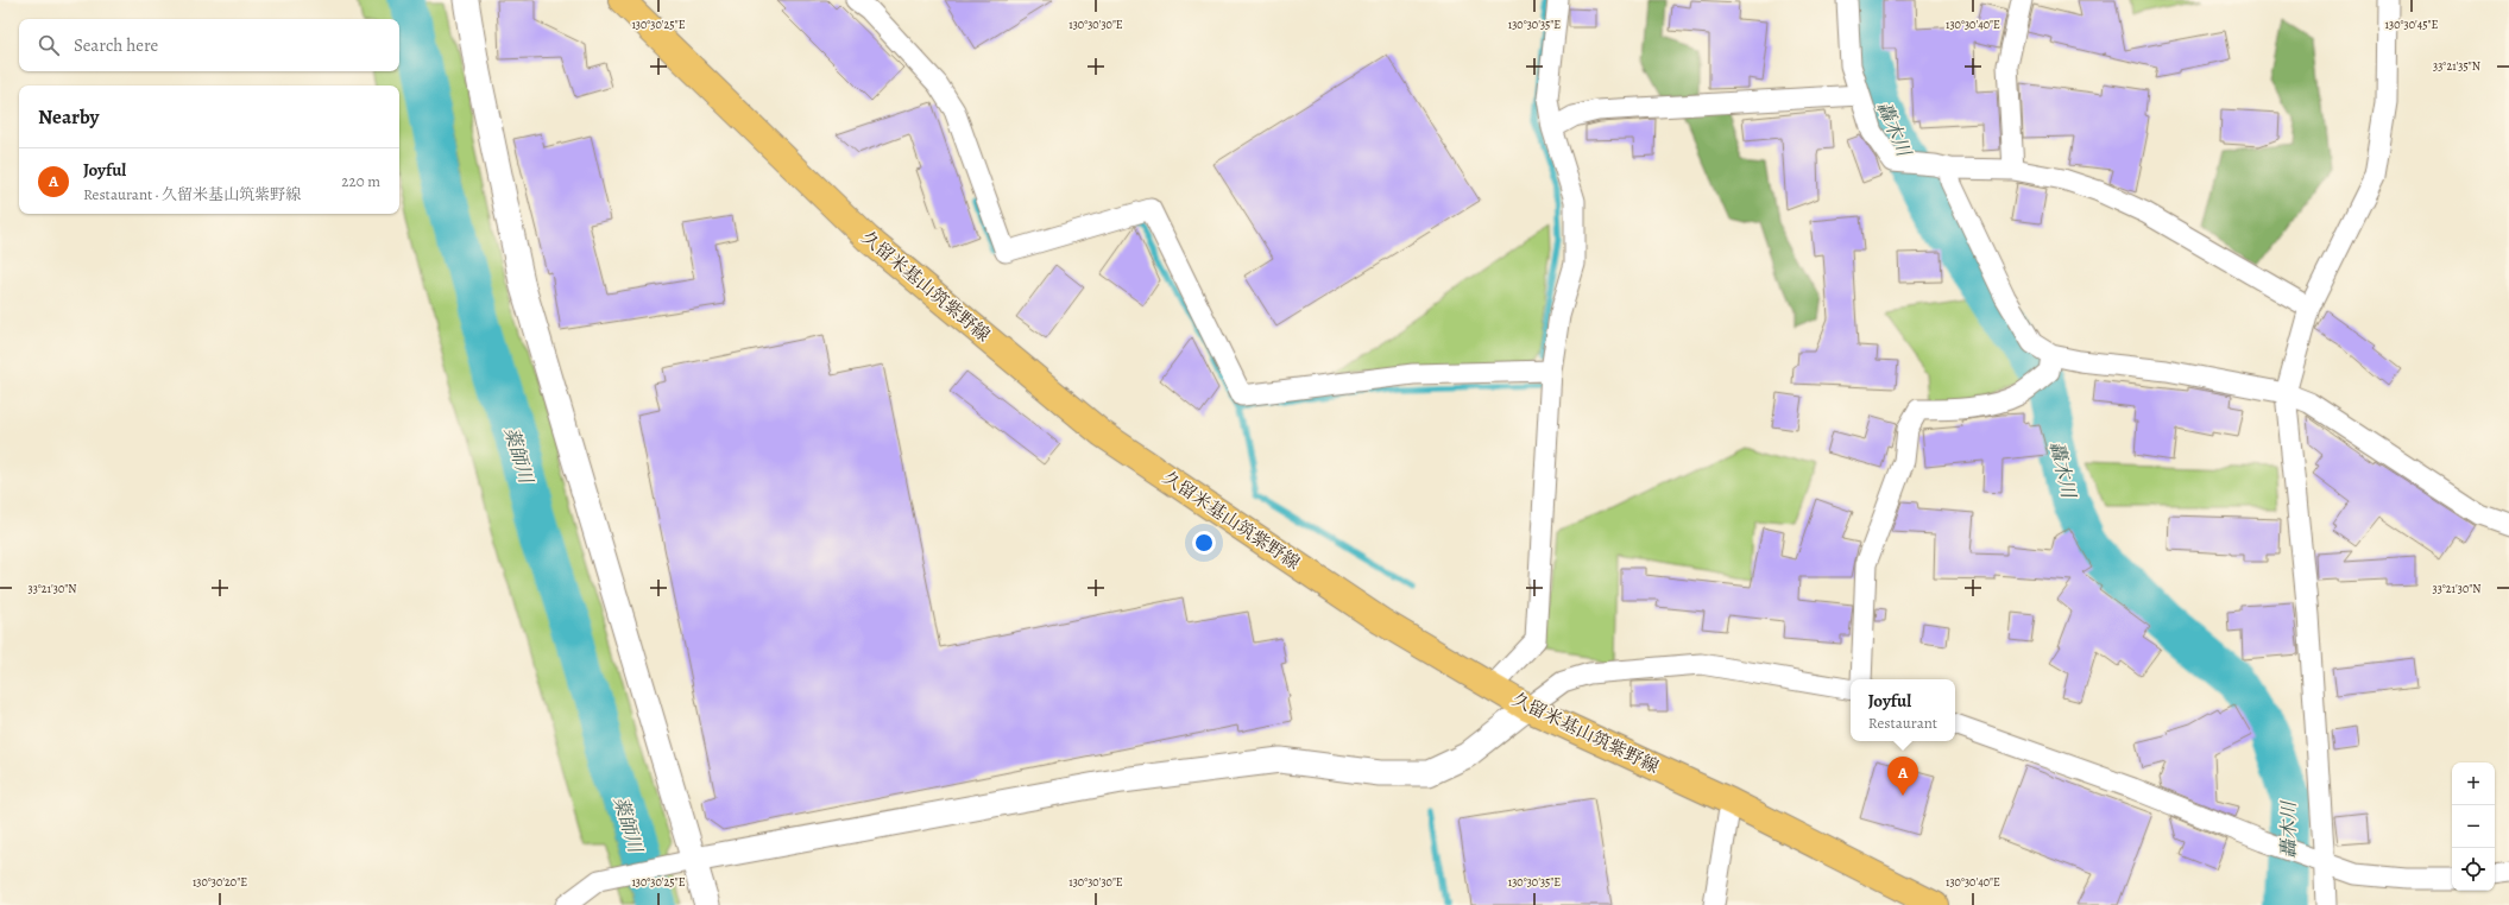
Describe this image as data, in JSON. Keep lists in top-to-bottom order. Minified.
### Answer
{"streets":{"main road":["久留米基山筑紫野線"]},"water":["轟木川","薬師川"],"page":{"search":"Search here","heading":"Nearby","list":[{"mark":"A","name":"Joyful","note":"Restaurant · 久留米基山筑紫野線","value":"220 m"}],"popup":["Joyful","Restaurant"],"pins":"A","map_buttons":["+","−"]},"coordinates":["130°30'25\"E","130°30'30\"E","130°30'35\"E","130°30'40\"E","130°30'45\"E","33°21'35\"N","33°21'30\"N","130°30'20\"E"]}
